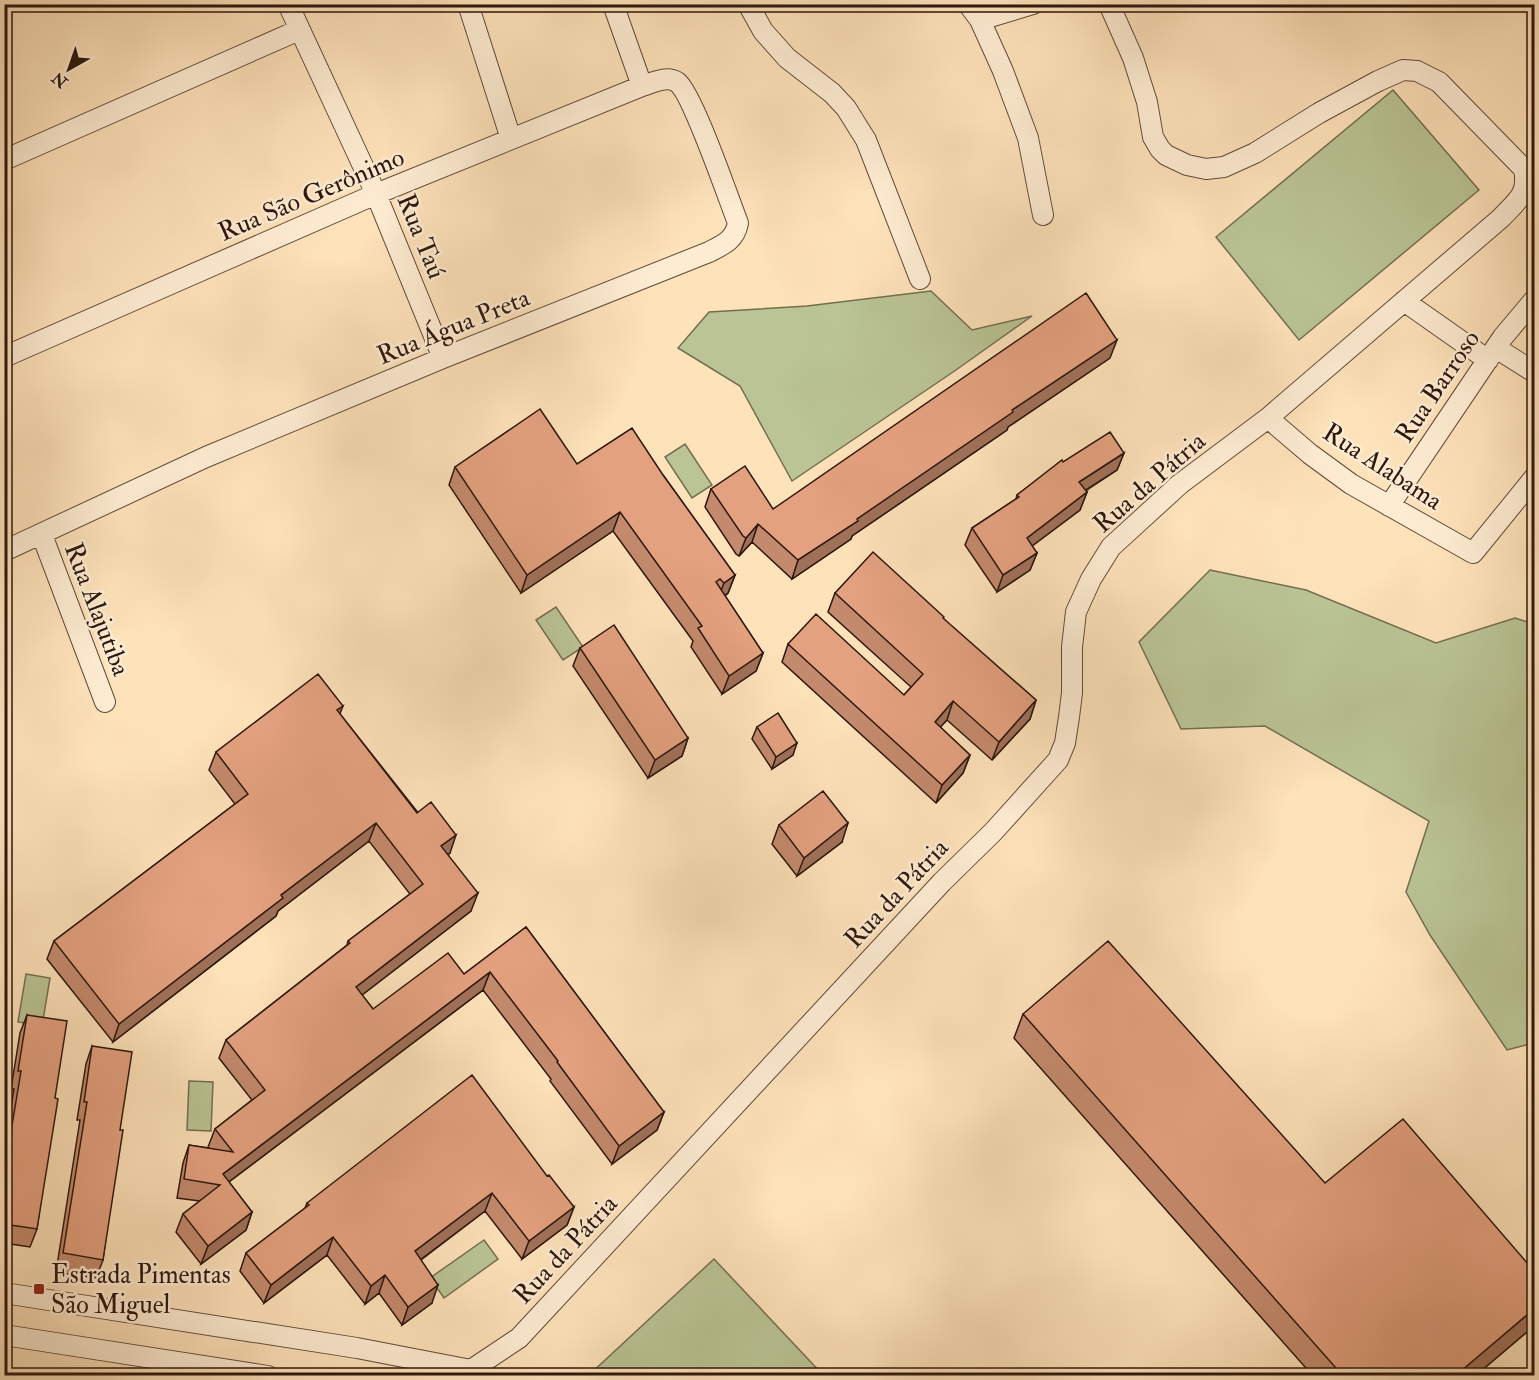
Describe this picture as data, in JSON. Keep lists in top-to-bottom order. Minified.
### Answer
{"streets":{"street":["Rua São Gerônimo","Rua Taú","Rua Água Preta","Rua Barroso","Rua Alabama","Rua da Pátria","Rua Alajutiba"]},"crossings":[["Rua São Gerônimo","Rua Taú"],["Rua São Gerônimo","Rua Água Preta"],["Rua Taú","Rua Água Preta"],["Rua Água Preta","Rua Alajutiba"],["Rua Barroso","Rua Alabama"],["Rua Alabama","Rua da Pátria"]],"places":{"transit":["Estrada Pimentas São Miguel"]},"north":"bottom left"}
